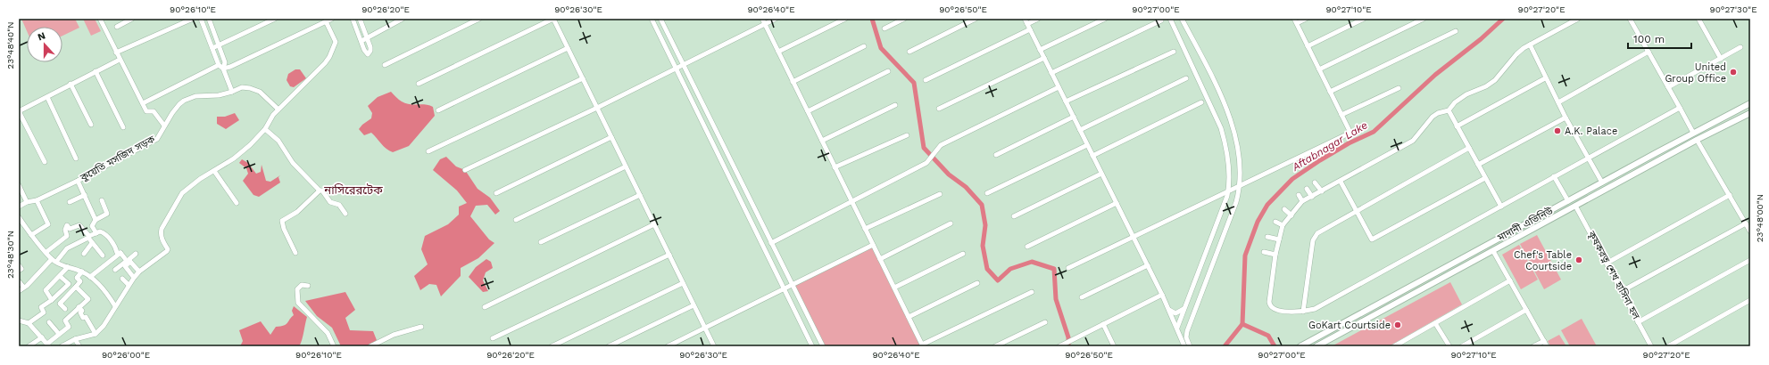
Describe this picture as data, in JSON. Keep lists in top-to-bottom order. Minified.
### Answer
{"streets":{"main road":["মাদানী এভিনিউ"],"street":["কুয়েতি মসজিদ সড়ক","কৃষকরত্ন শেখ হাসিনা হল"]},"crossings":[["মাদানী এভিনিউ","কৃষকরত্ন শেখ হাসিনা হল"]],"districts":["নাসিরেরটেক"],"water":["Aftabnagar Lake"],"places":["United Group Office","A.K. Palace","Chef's Table Courtside","GoKart Courtside"],"scale_bar":"100 m","north":"top","coordinates":["90°26'10\"E","90°26'20\"E","90°26'30\"E","90°26'40\"E","90°26'50\"E","90°27'00\"E","90°27'10\"E","90°27'20\"E","90°27'30\"E","23°48'40\"N","23°48'00\"N","23°48'30\"N","90°26'00\"E"]}
